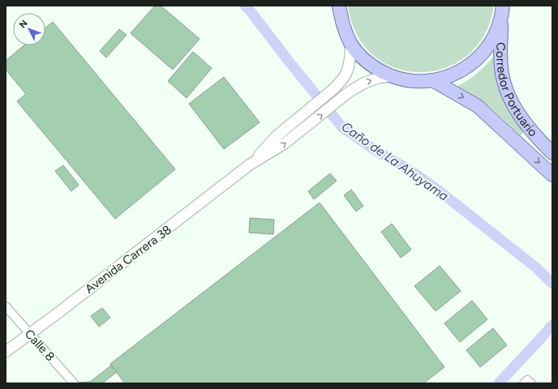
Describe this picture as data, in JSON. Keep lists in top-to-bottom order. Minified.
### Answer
{"streets":{"main road":["Corredor Portuario"],"street":["Avenida Carrera 38","Calle 8"]},"crossings":[["Avenida Carrera 38","Calle 8"]],"one_way":["Corredor Portuario"],"water":["Caño de La Ahuyama"],"north":"top left"}
